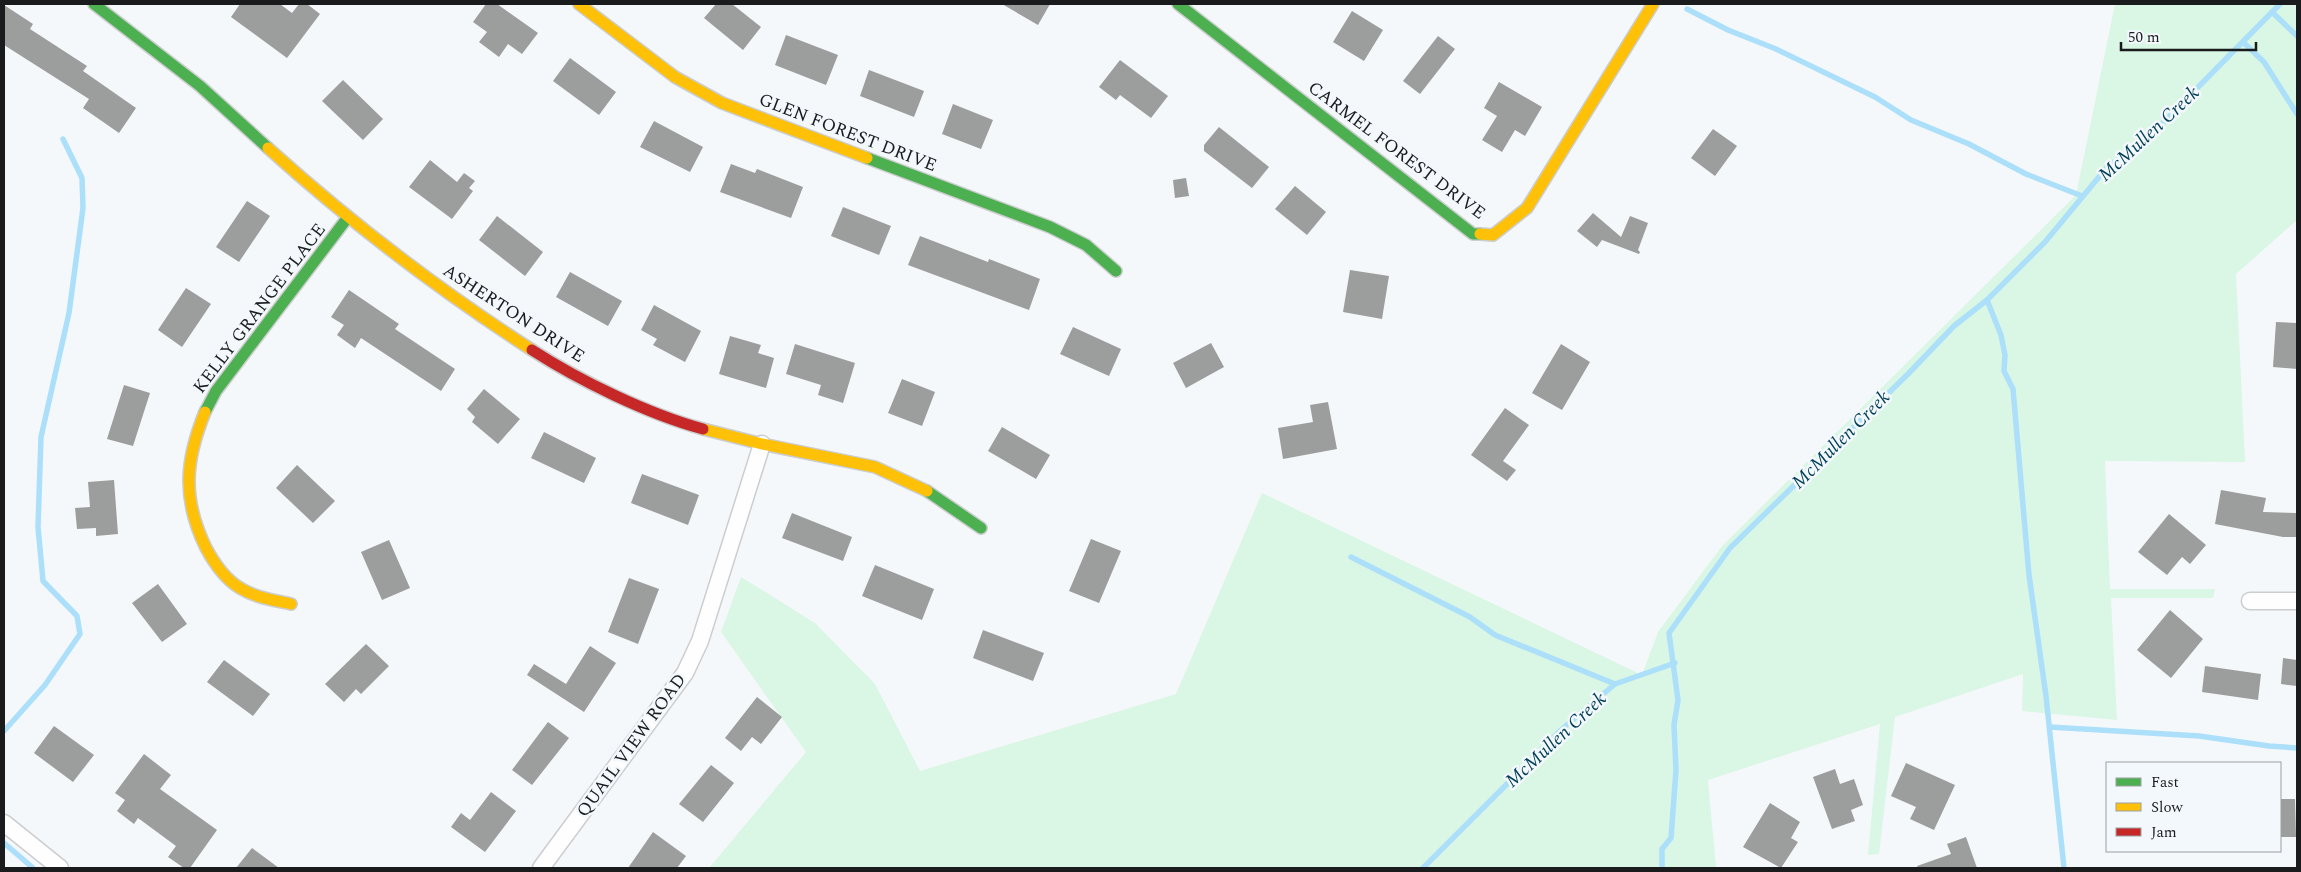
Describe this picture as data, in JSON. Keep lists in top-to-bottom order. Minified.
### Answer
{"streets":{"street":["GLEN FOREST DRIVE","CARMEL FOREST DRIVE","KELLY GRANGE PLACE","ASHERTON DRIVE","QUAIL VIEW ROAD"]},"crossings":[["KELLY GRANGE PLACE","ASHERTON DRIVE"],["ASHERTON DRIVE","QUAIL VIEW ROAD"]],"water":["McMullen Creek"],"legend":["Fast","Slow","Jam"],"scale_bar":"50 m"}
